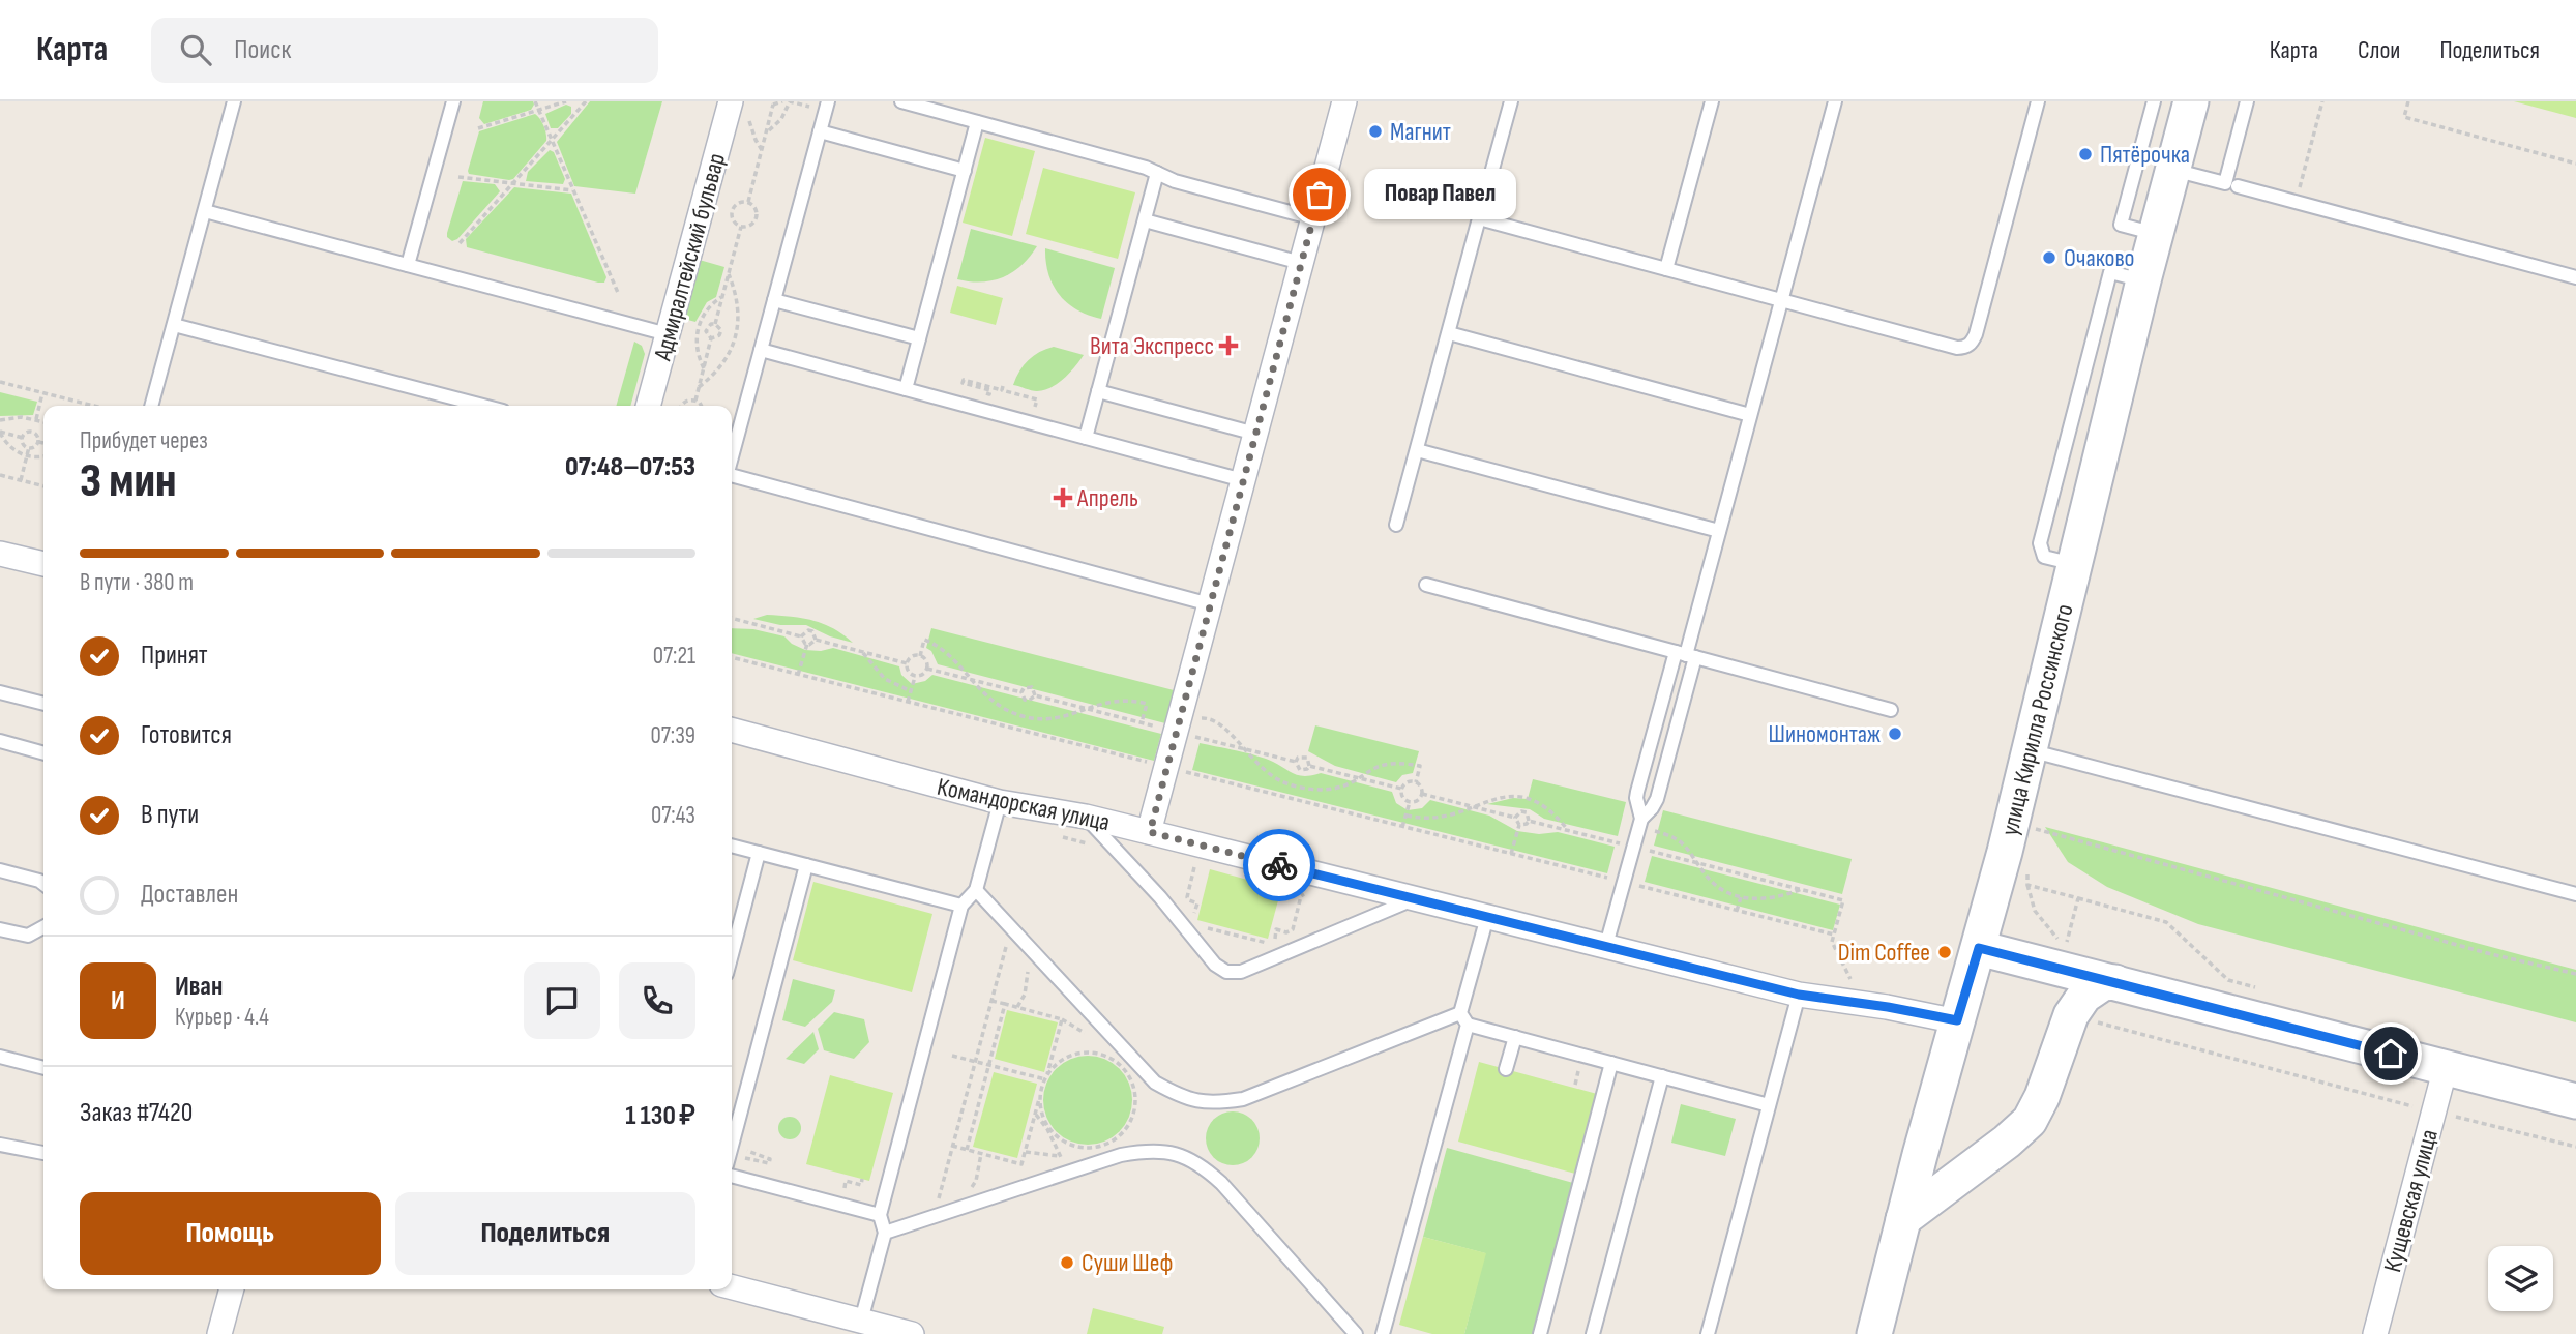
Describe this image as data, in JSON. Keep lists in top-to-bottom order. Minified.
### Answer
{"streets":{"main road":["улица Кирилла Россинского"],"street":["Адмиралтейский бульвар","Командорская улица","Кущевская улица"]},"crossings":[["улица Кирилла Россинского","Командорская улица"]],"places":{"other":["Магнит","Пятёрочка","Повар Павел","Очаково","Шиномонтаж","Dim Coffee","Суши Шеф"],"health":["Вита Экспресс","Апрель"]},"page":{"header":"Карта","search":"Поиск","nav":["Карта","Слои","Поделиться"],"bubble":"Повар Павел","heading":["3 мин","Прибудет через","07:48–07:53"],"panel":["Иван","Курьер · 4.4","Заказ #7420","1 130 ₽"],"bar":"В пути · 380 m","list":[["Принят","07:21"],["Готовится","07:39"],["В пути","07:43"],"Доставлен"],"round":"И","buttons":["Помощь","Поделиться"]}}
